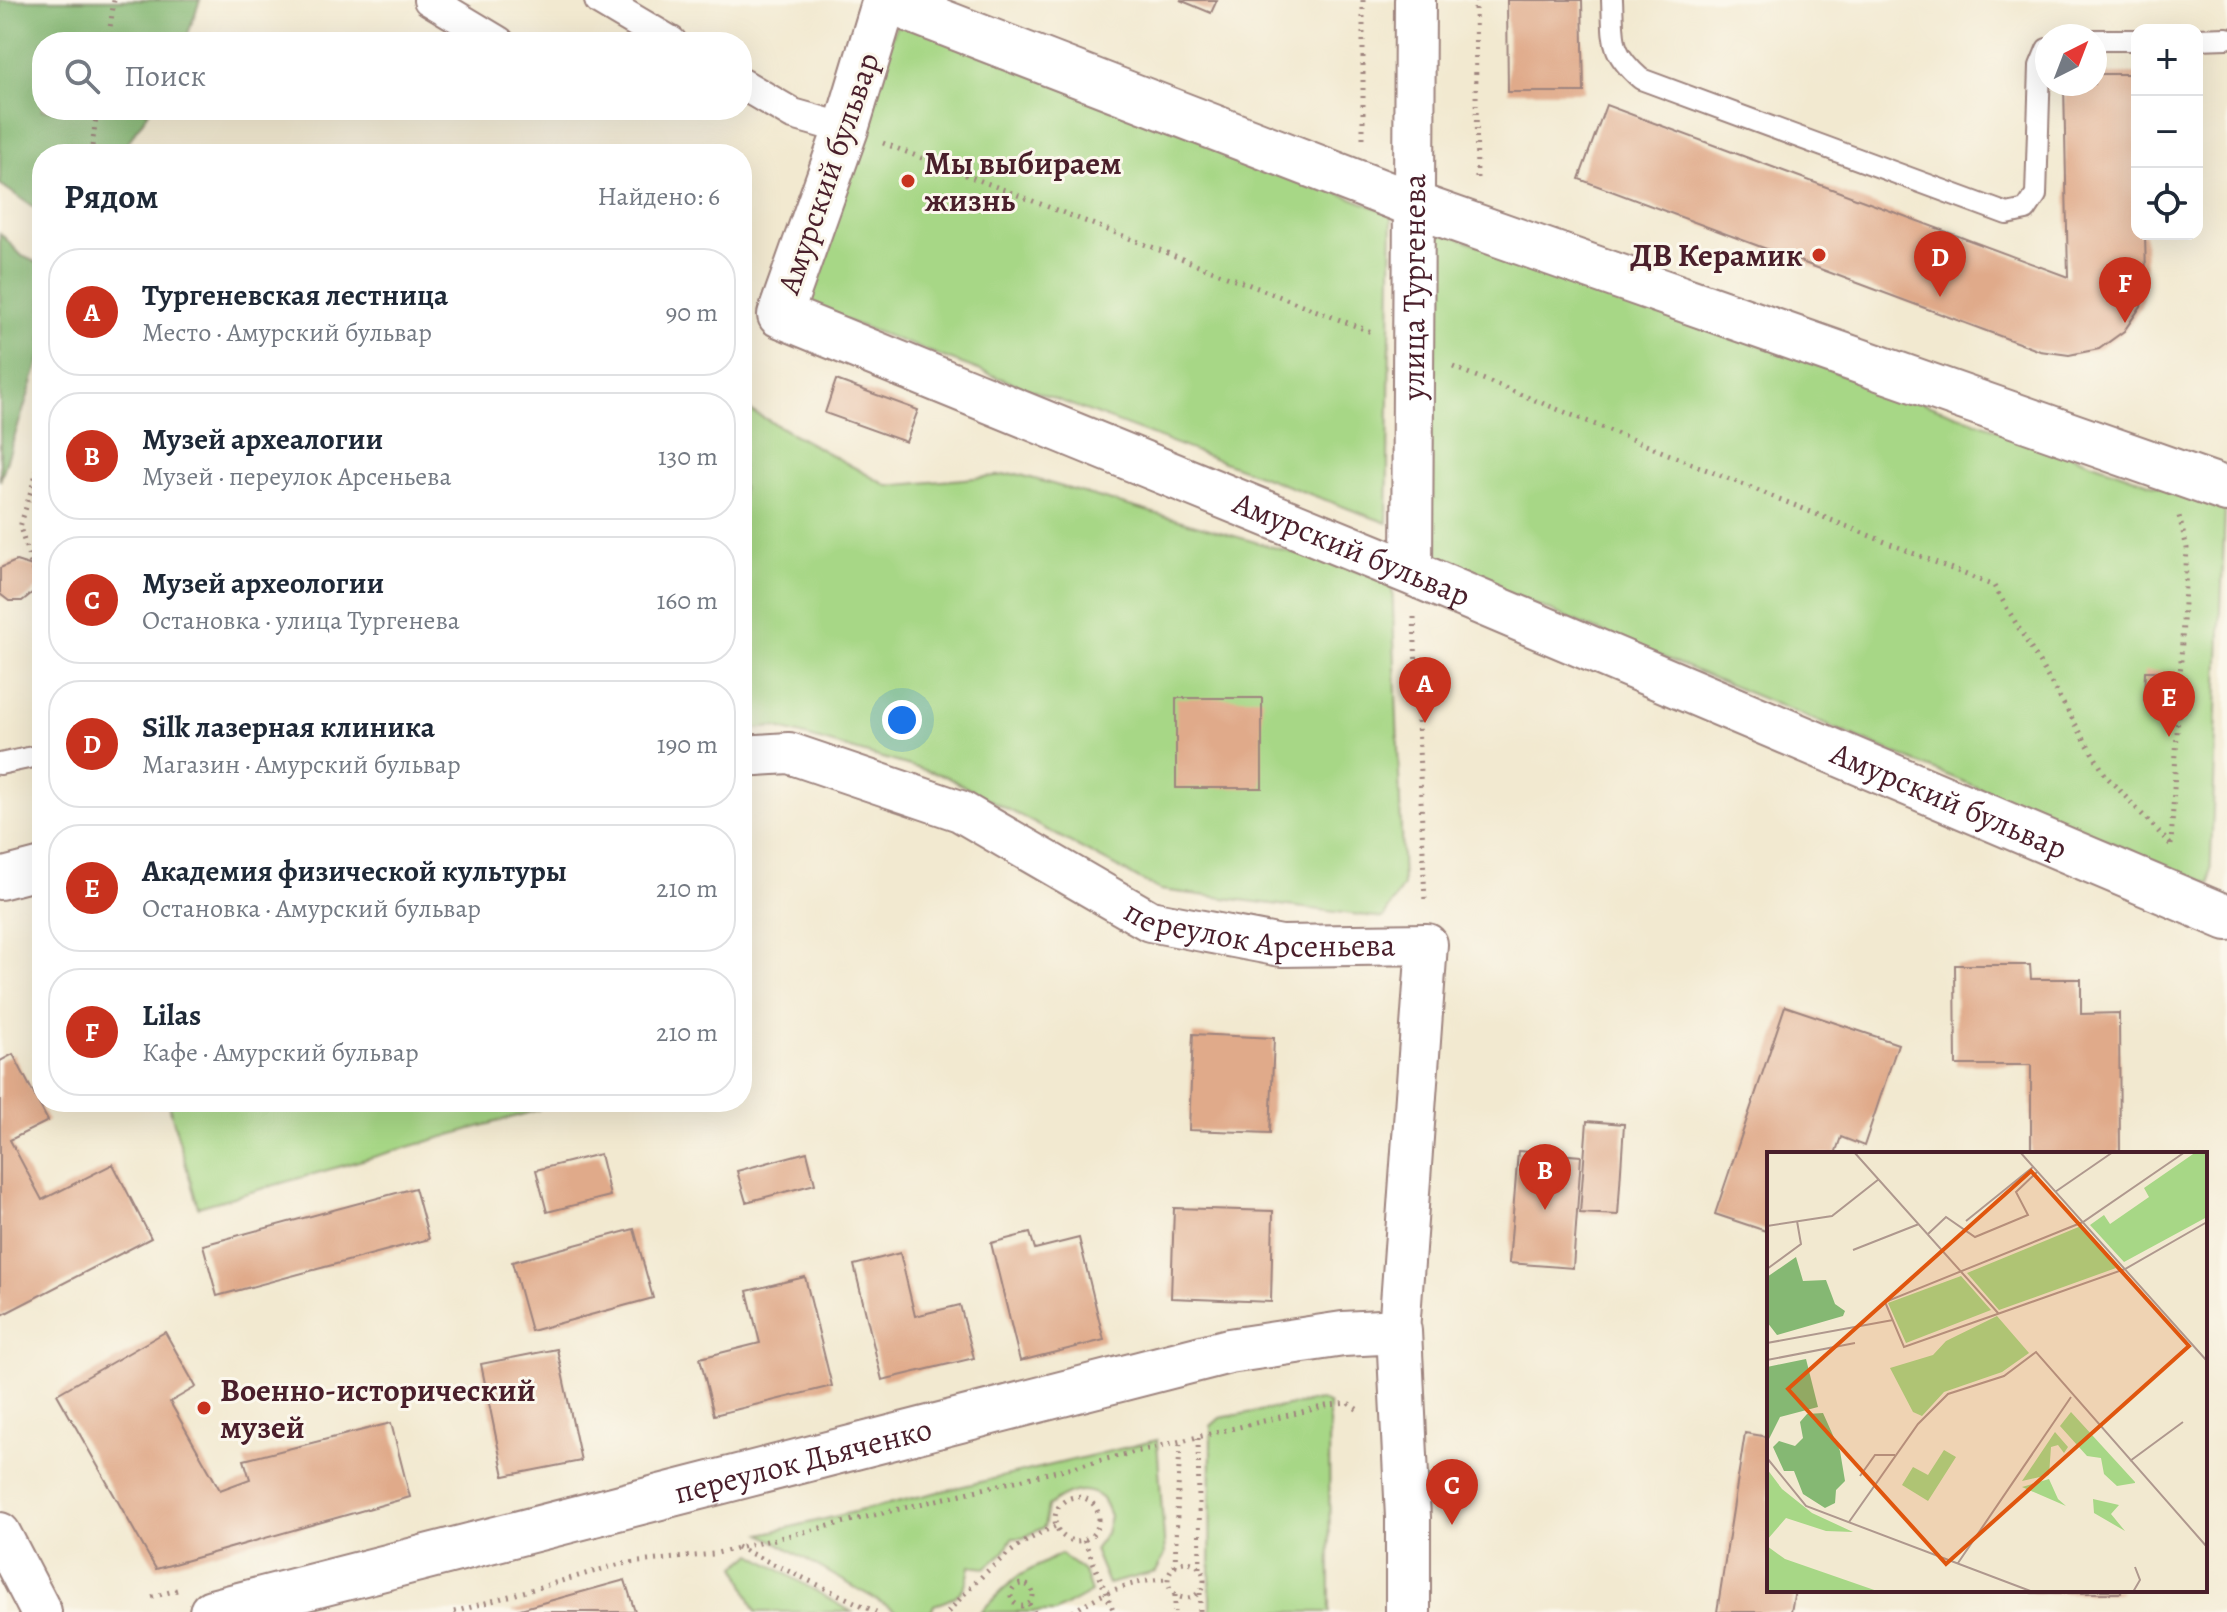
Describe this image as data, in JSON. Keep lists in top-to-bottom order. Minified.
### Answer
{"streets":{"street":["Амурский бульвар","улица Тургенева","переулок Арсеньева","переулок Дьяченко"]},"crossings":[["Амурский бульвар","улица Тургенева"],["переулок Арсеньева","переулок Дьяченко"]],"places":["Мы выбираем жизнь","ДВ Керамик","Военно-исторический музей"],"north":"top right","page":{"map_buttons":["+","−"],"search":"Поиск","heading":["Рядом","Найдено: 6"],"pins":["D","F","A","E","B","C"],"list":[{"mark":"A","name":"Тургеневская лестница","note":"Место · Амурский бульвар","value":"90 m"},{"mark":"B","name":"Музей археалогии","note":"Музей · переулок Арсеньева","value":"130 m"},{"mark":"C","name":"Музей археологии","note":"Остановка · улица Тургенева","value":"160 m"},{"mark":"D","name":"Silk лазерная клиника","note":"Магазин · Амурский бульвар","value":"190 m"},{"mark":"E","name":"Академия физической культуры","note":"Остановка · Амурский бульвар","value":"210 m"},{"mark":"F","name":"Lilas","note":"Кафе · Амурский бульвар","value":"210 m"}]}}
